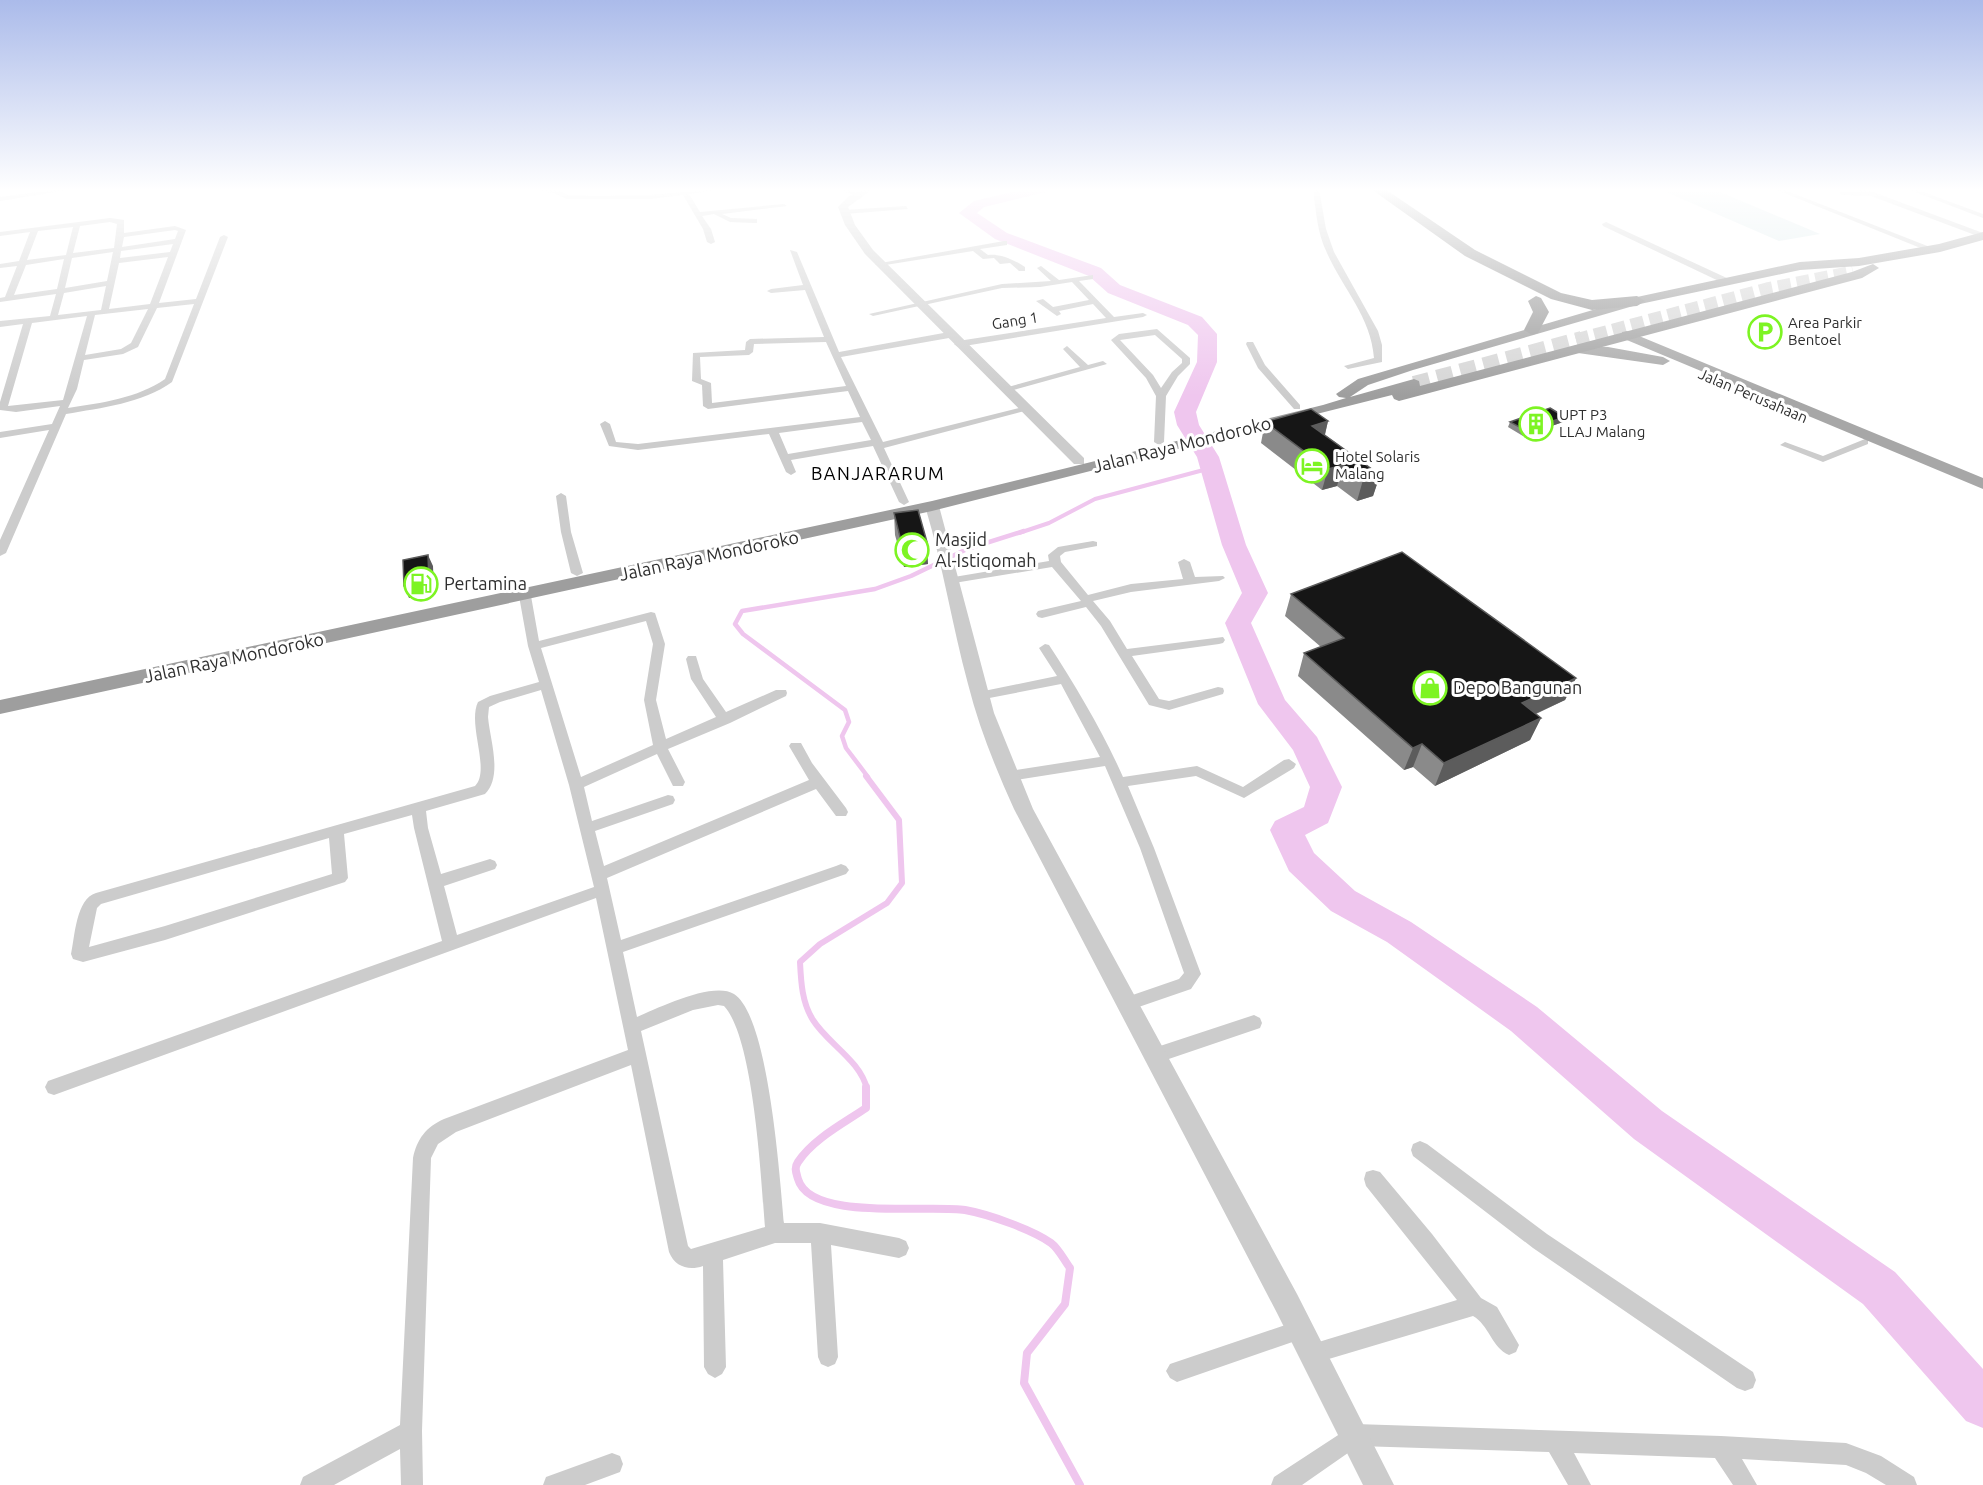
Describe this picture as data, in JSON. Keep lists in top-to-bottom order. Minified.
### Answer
{"streets":{"highway":["Jalan Raya Mondoroko"],"main road":["Jalan Perusahaan"],"street":["Gang 1"]},"districts":["BANJARARUM"],"places":{"parking":["Area Parkir Bentoel"],"building":["UPT P3 LLAJ Malang"],"hotel":["Hotel Solaris Malang"],"mosque":["Masjid Al-Istiqomah"],"fuel station":["Pertamina"],"shop":["Depo Bangunan"]}}
